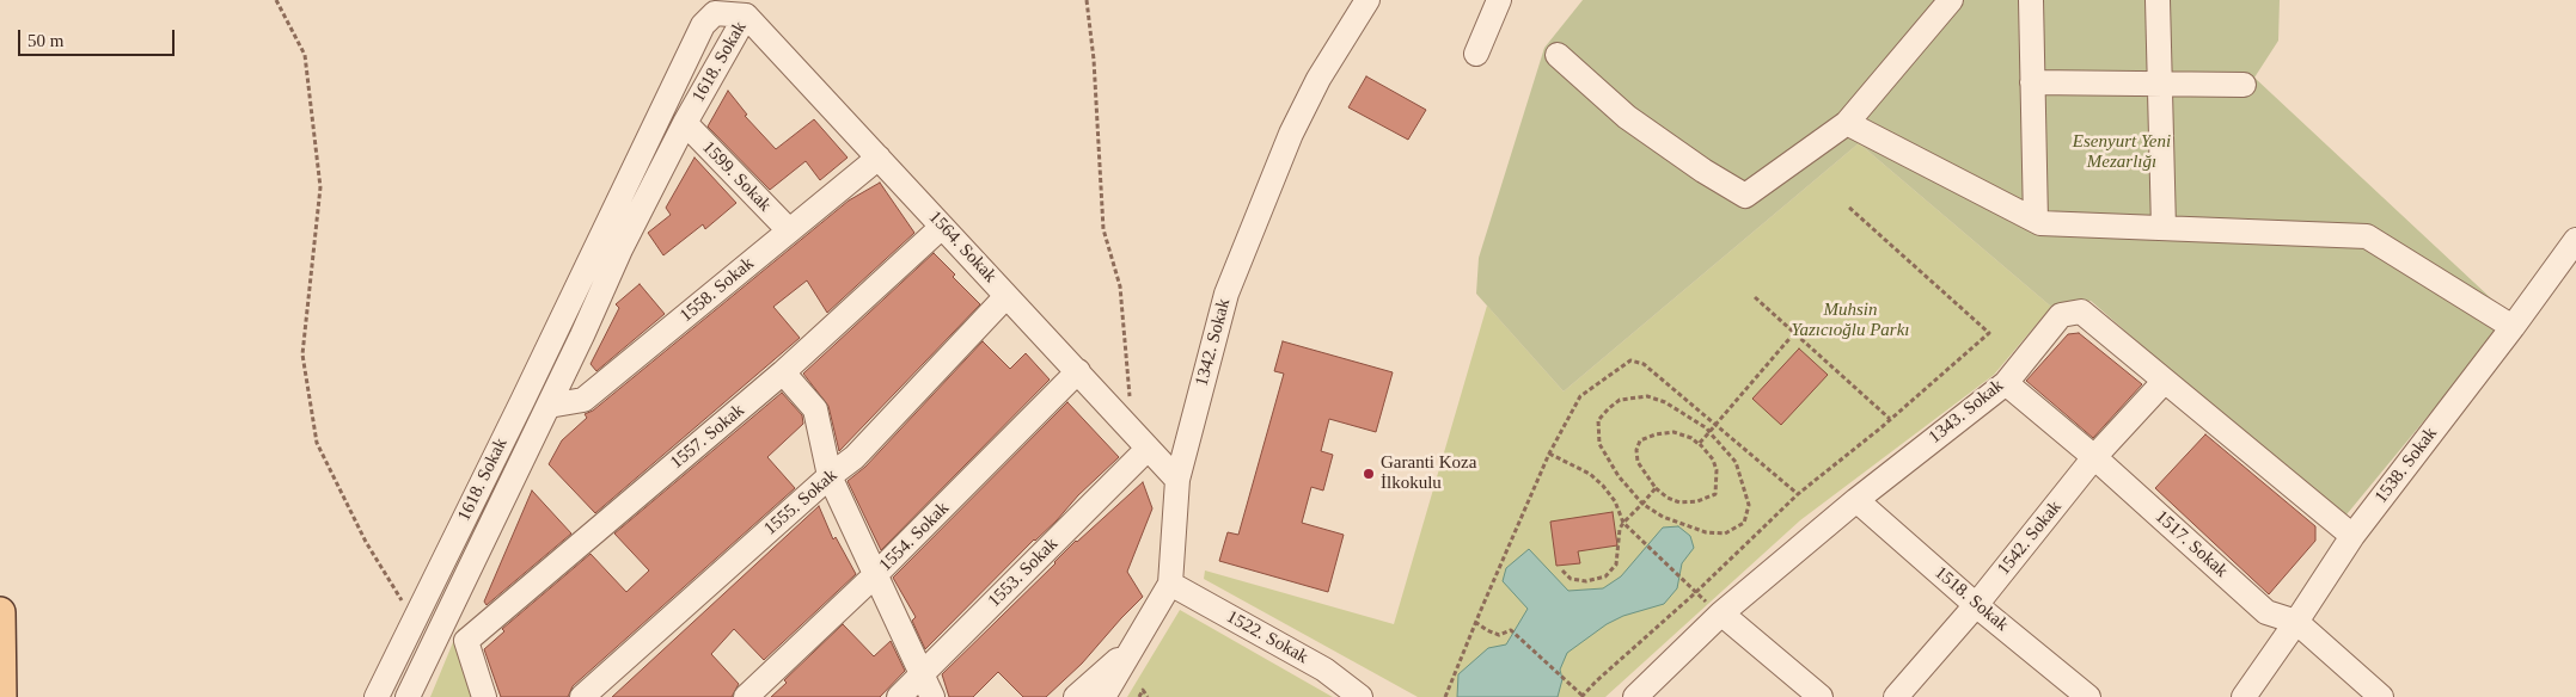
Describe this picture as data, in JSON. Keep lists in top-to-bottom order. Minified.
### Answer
{"streets":{"street":["1618. Sokak","1599. Sokak","1564. Sokak","1558. Sokak","1342. Sokak","1343. Sokak","1557. Sokak","1538. Sokak","1555. Sokak","1554. Sokak","1542. Sokak","1517. Sokak","1553. Sokak","1518. Sokak","1522. Sokak"]},"crossings":[["1618. Sokak","1599. Sokak"],["1618. Sokak","1564. Sokak"],["1618. Sokak","1558. Sokak"],["1599. Sokak","1558. Sokak"],["1564. Sokak","1558. Sokak"],["1564. Sokak","1342. Sokak"],["1564. Sokak","1557. Sokak"],["1564. Sokak","1555. Sokak"],["1564. Sokak","1554. Sokak"],["1564. Sokak","1553. Sokak"],["1342. Sokak","1522. Sokak"],["1343. Sokak","1538. Sokak"],["1343. Sokak","1542. Sokak"],["1343. Sokak","1517. Sokak"],["1343. Sokak","1518. Sokak"],["1538. Sokak","1517. Sokak"],["1542. Sokak","1517. Sokak"],["1542. Sokak","1518. Sokak"]],"parks":["Esenyurt Yeni Mezarlığı","Muhsin Yazıcıoğlu Parkı"],"places":["Garanti Koza İlkokulu"],"scale_bar":"50 m"}
